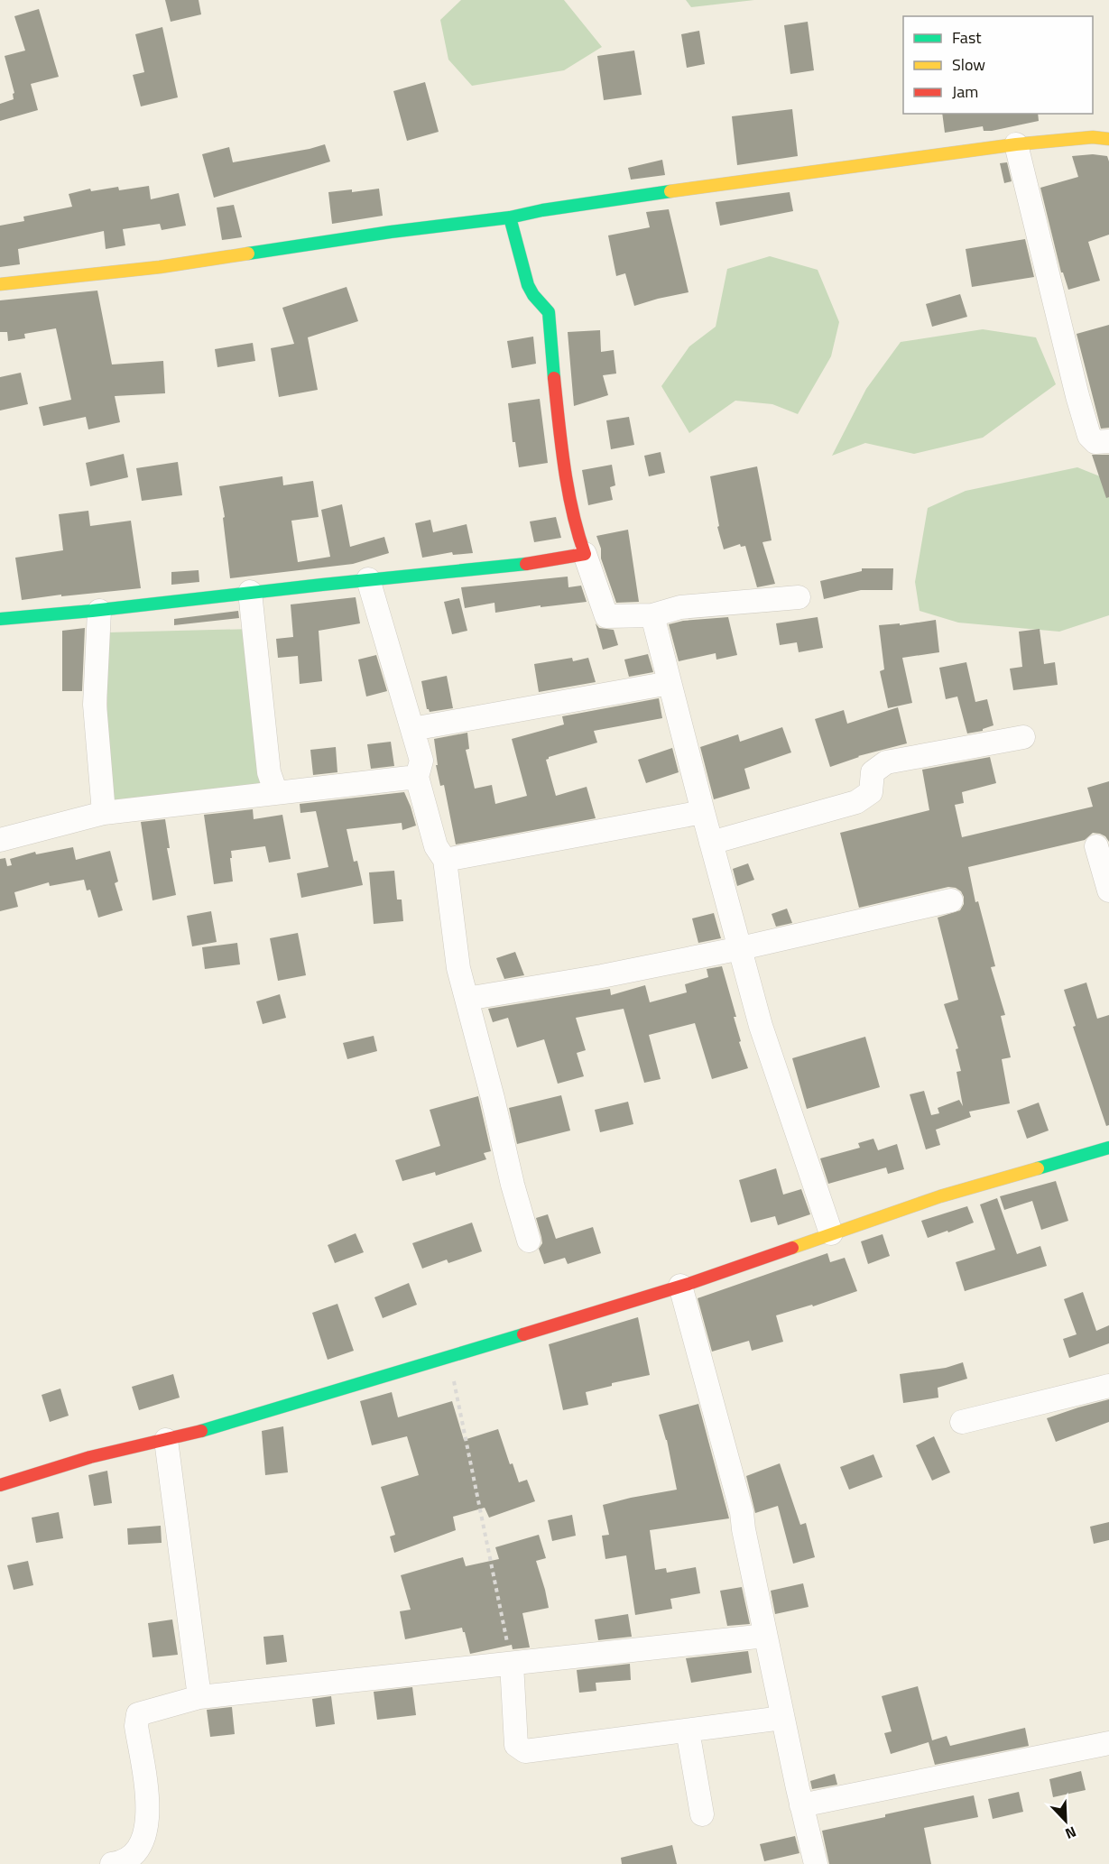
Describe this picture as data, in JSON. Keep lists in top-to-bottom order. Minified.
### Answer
{"legend":["Fast","Slow","Jam"],"north":"bottom right"}
